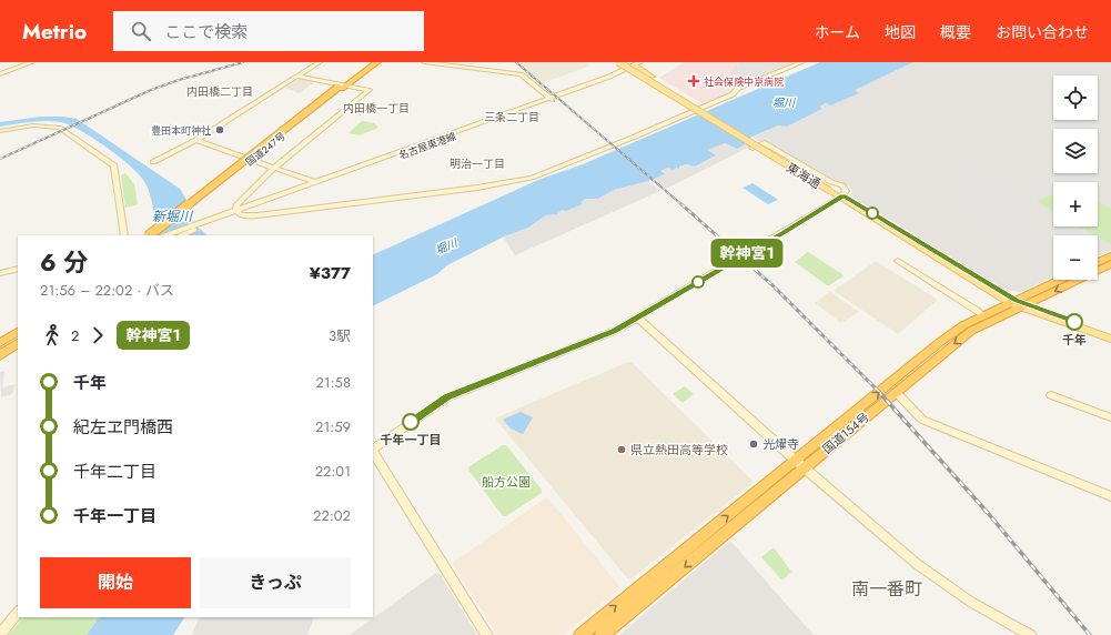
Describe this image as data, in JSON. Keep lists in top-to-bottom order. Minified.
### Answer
{"streets":{"highway":["国道247号","国道154号"],"main road":["東海通"],"street":["名古屋東港線"]},"crossings":[["東海通","国道154号"]],"districts":["内田橋二丁目","内田橋一丁目","三条二丁目","明治一丁目","南一番町"],"water":["堀川","新堀川"],"parks":["船方公園"],"places":{"health":["社会保険中京病院"],"other":["豊田本町神社","千年","千年一丁目","光燿寺","県立熱田高等学校"]},"lines":["bus line 幹神宮1"],"page":{"header":"Metrio","search":"ここで検索","nav":["ホーム","地図","概要","お問い合わせ"],"on_map":"幹神宮1","map_buttons":["+","−"],"heading":["6 分","21:56 – 22:02 · バス","¥377"],"legs":["2","幹神宮1","3駅"],"list":[{"name":"千年","value":"21:58"},{"name":"紀左ヱ門橋西","value":"21:59"},{"name":"千年二丁目","value":"22:01"},{"name":"千年一丁目","value":"22:02"}],"buttons":["開始","きっぷ"]}}
